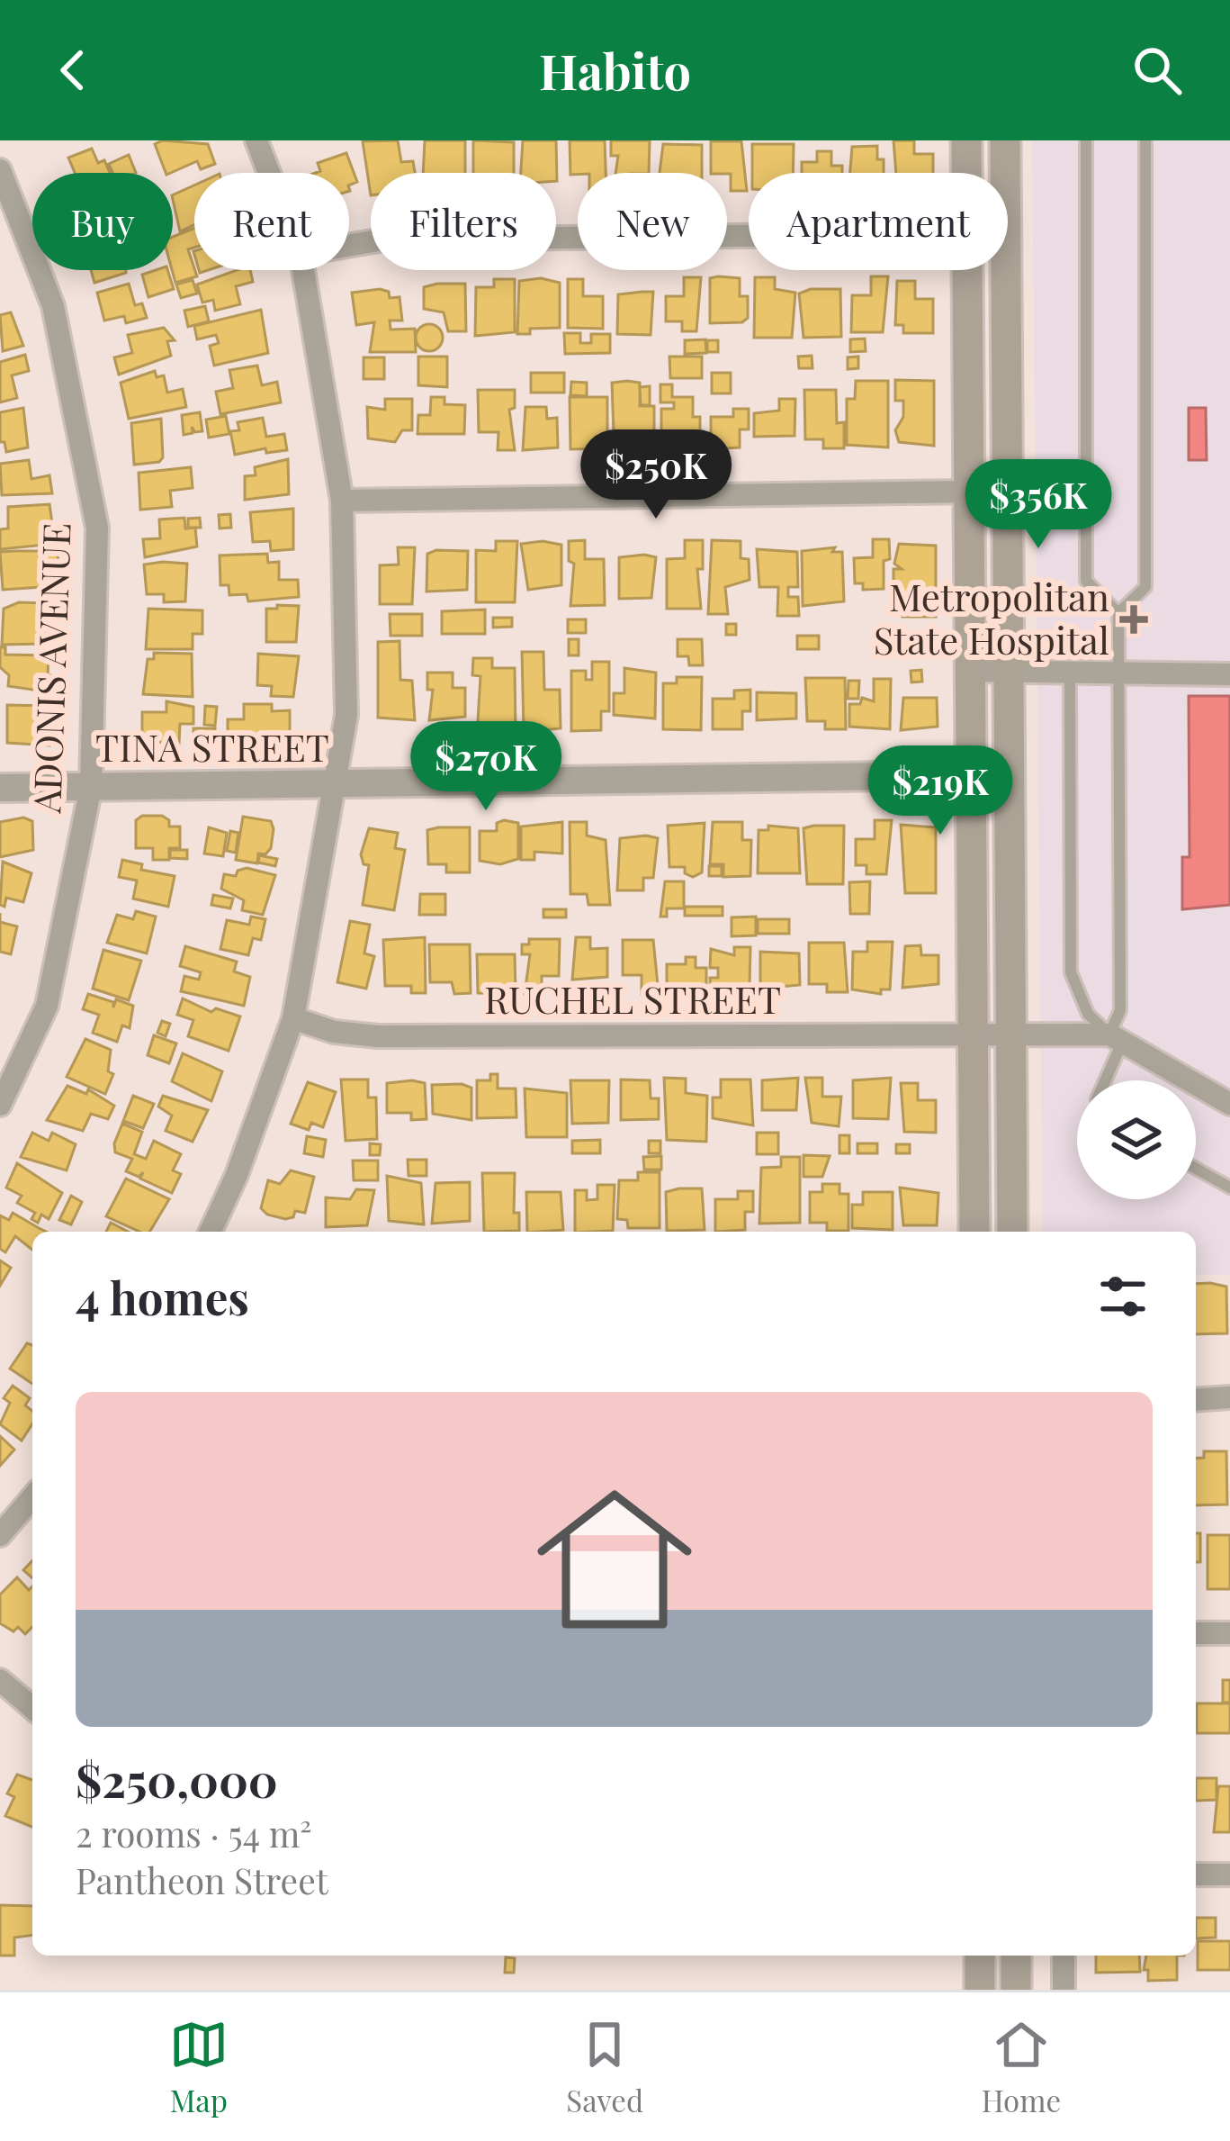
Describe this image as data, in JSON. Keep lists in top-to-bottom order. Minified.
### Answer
{"streets":{"street":["ADONIS AVENUE","TINA STREET","RUCHEL STREET"]},"crossings":[["ADONIS AVENUE","TINA STREET"]],"places":{"health":["Metropolitan State Hospital"]},"page":{"header":"Habito","chip":["Buy","Rent","Filters","New","Apartment"],"price":["$250K","$356K","$270K","$219K"],"heading":"4 homes","list":[{"name":"$250,000","note":"2 rooms · 54 m² · Pantheon Street"}],"tabs":["Map","Saved","Home"]}}
